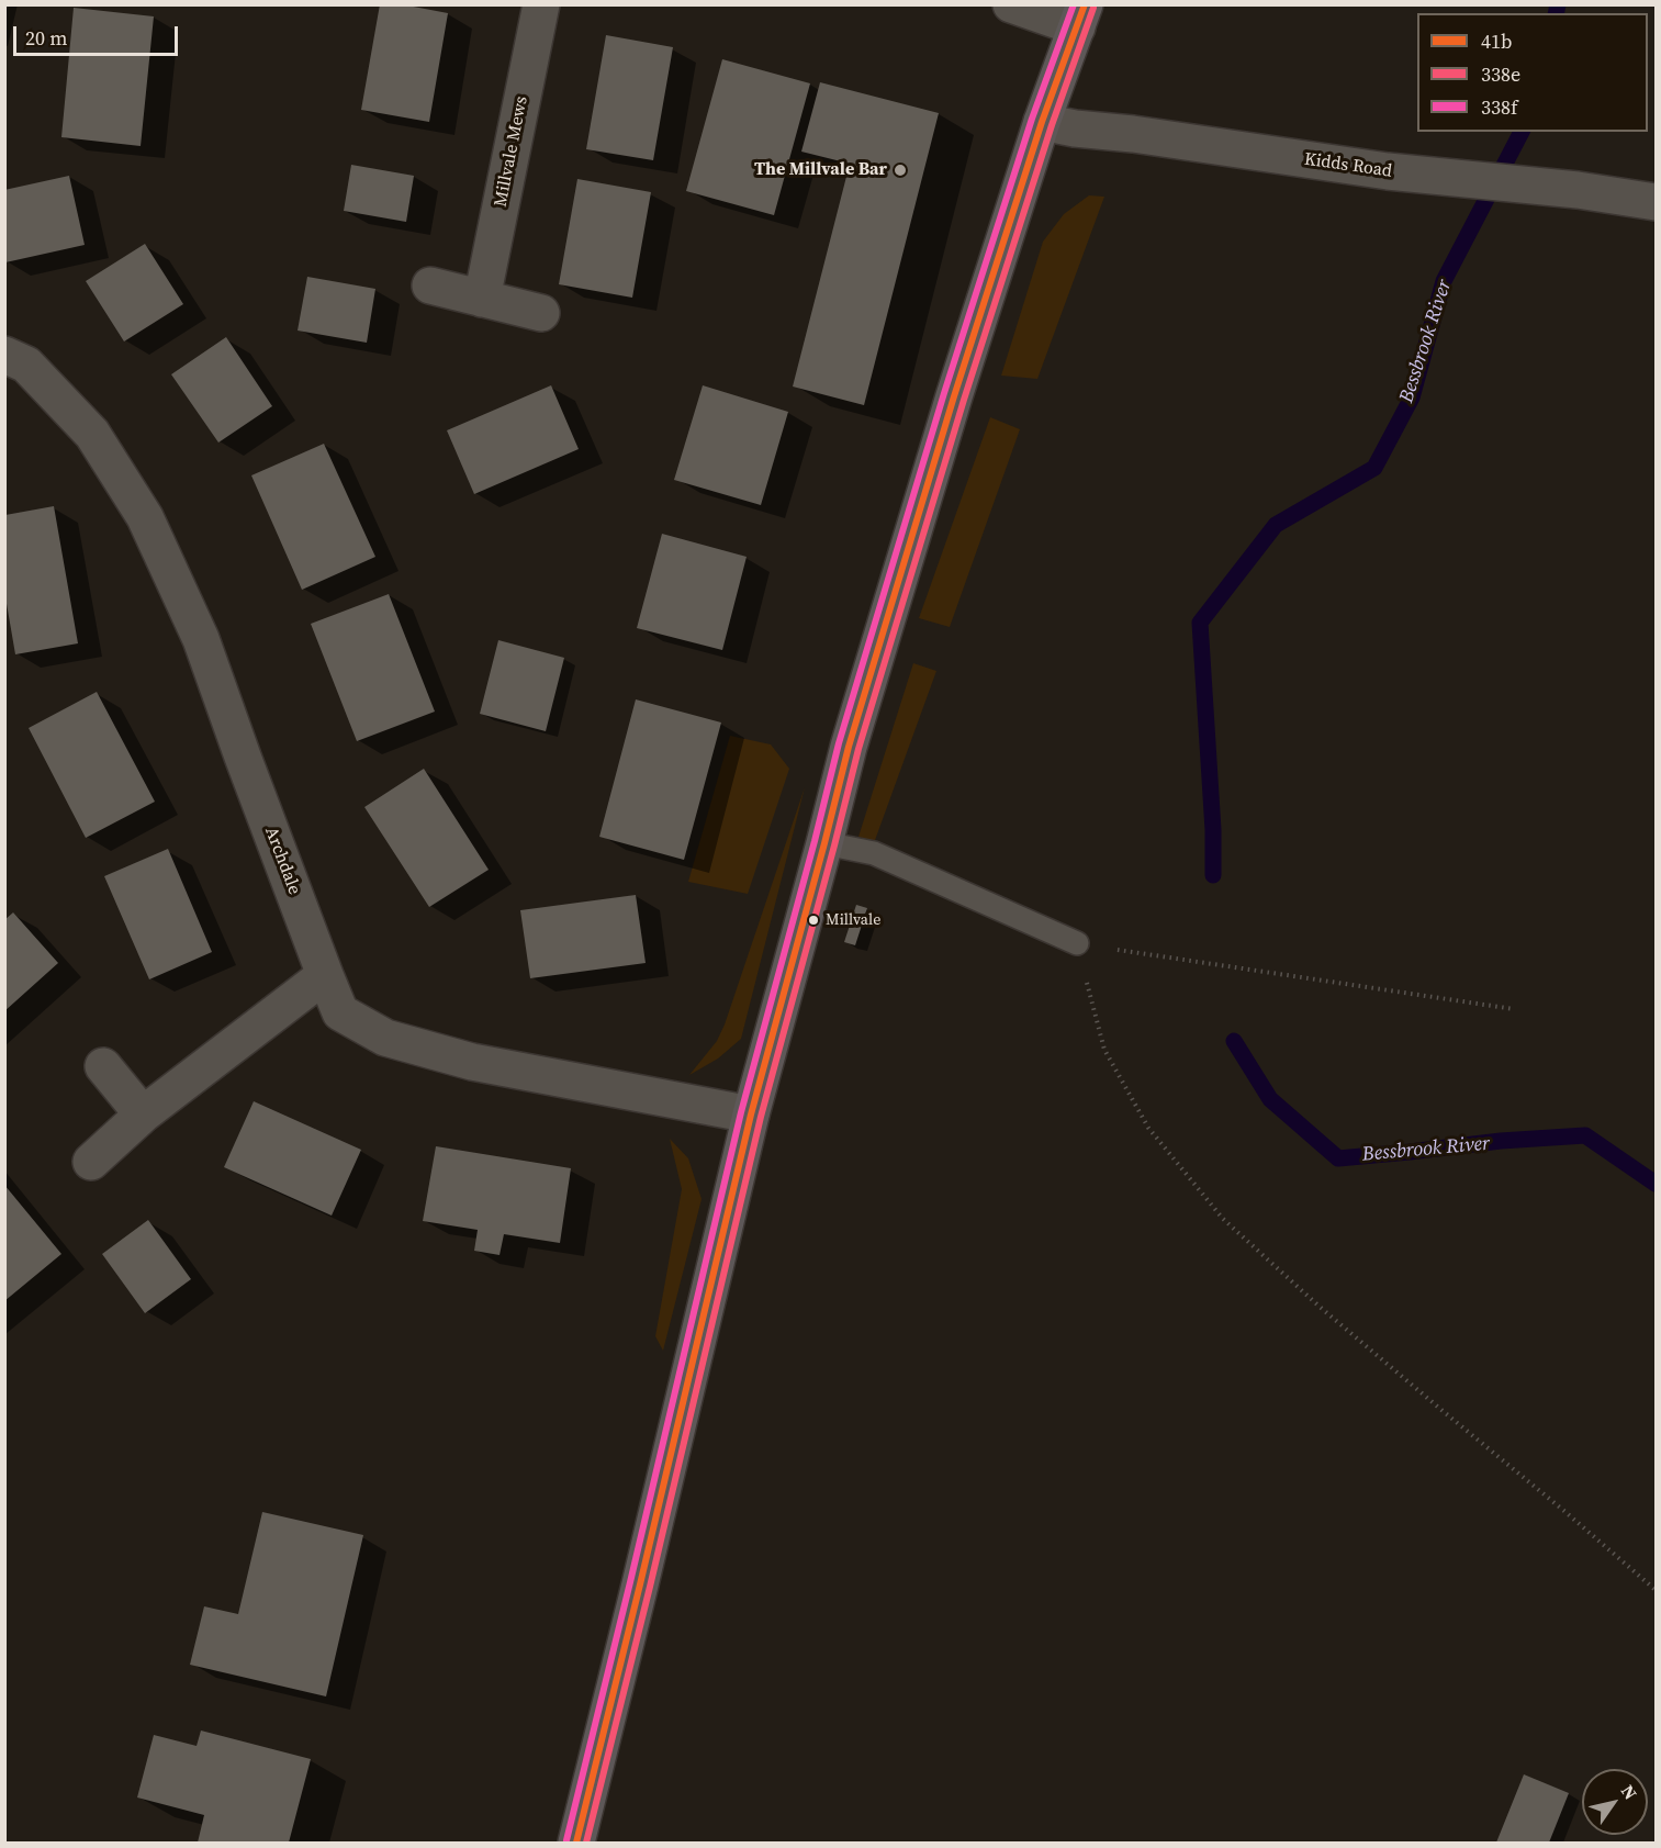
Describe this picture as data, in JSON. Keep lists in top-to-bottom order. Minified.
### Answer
{"streets":{"street":["Millvale Mews","Kidds Road","Archdale"]},"water":["Bessbrook River"],"places":["The Millvale Bar","Millvale"],"lines":["transit line 41b","transit line 338f","transit line 338e"],"legend":["41b","338e","338f"],"scale_bar":"20 m","north":"top right"}
